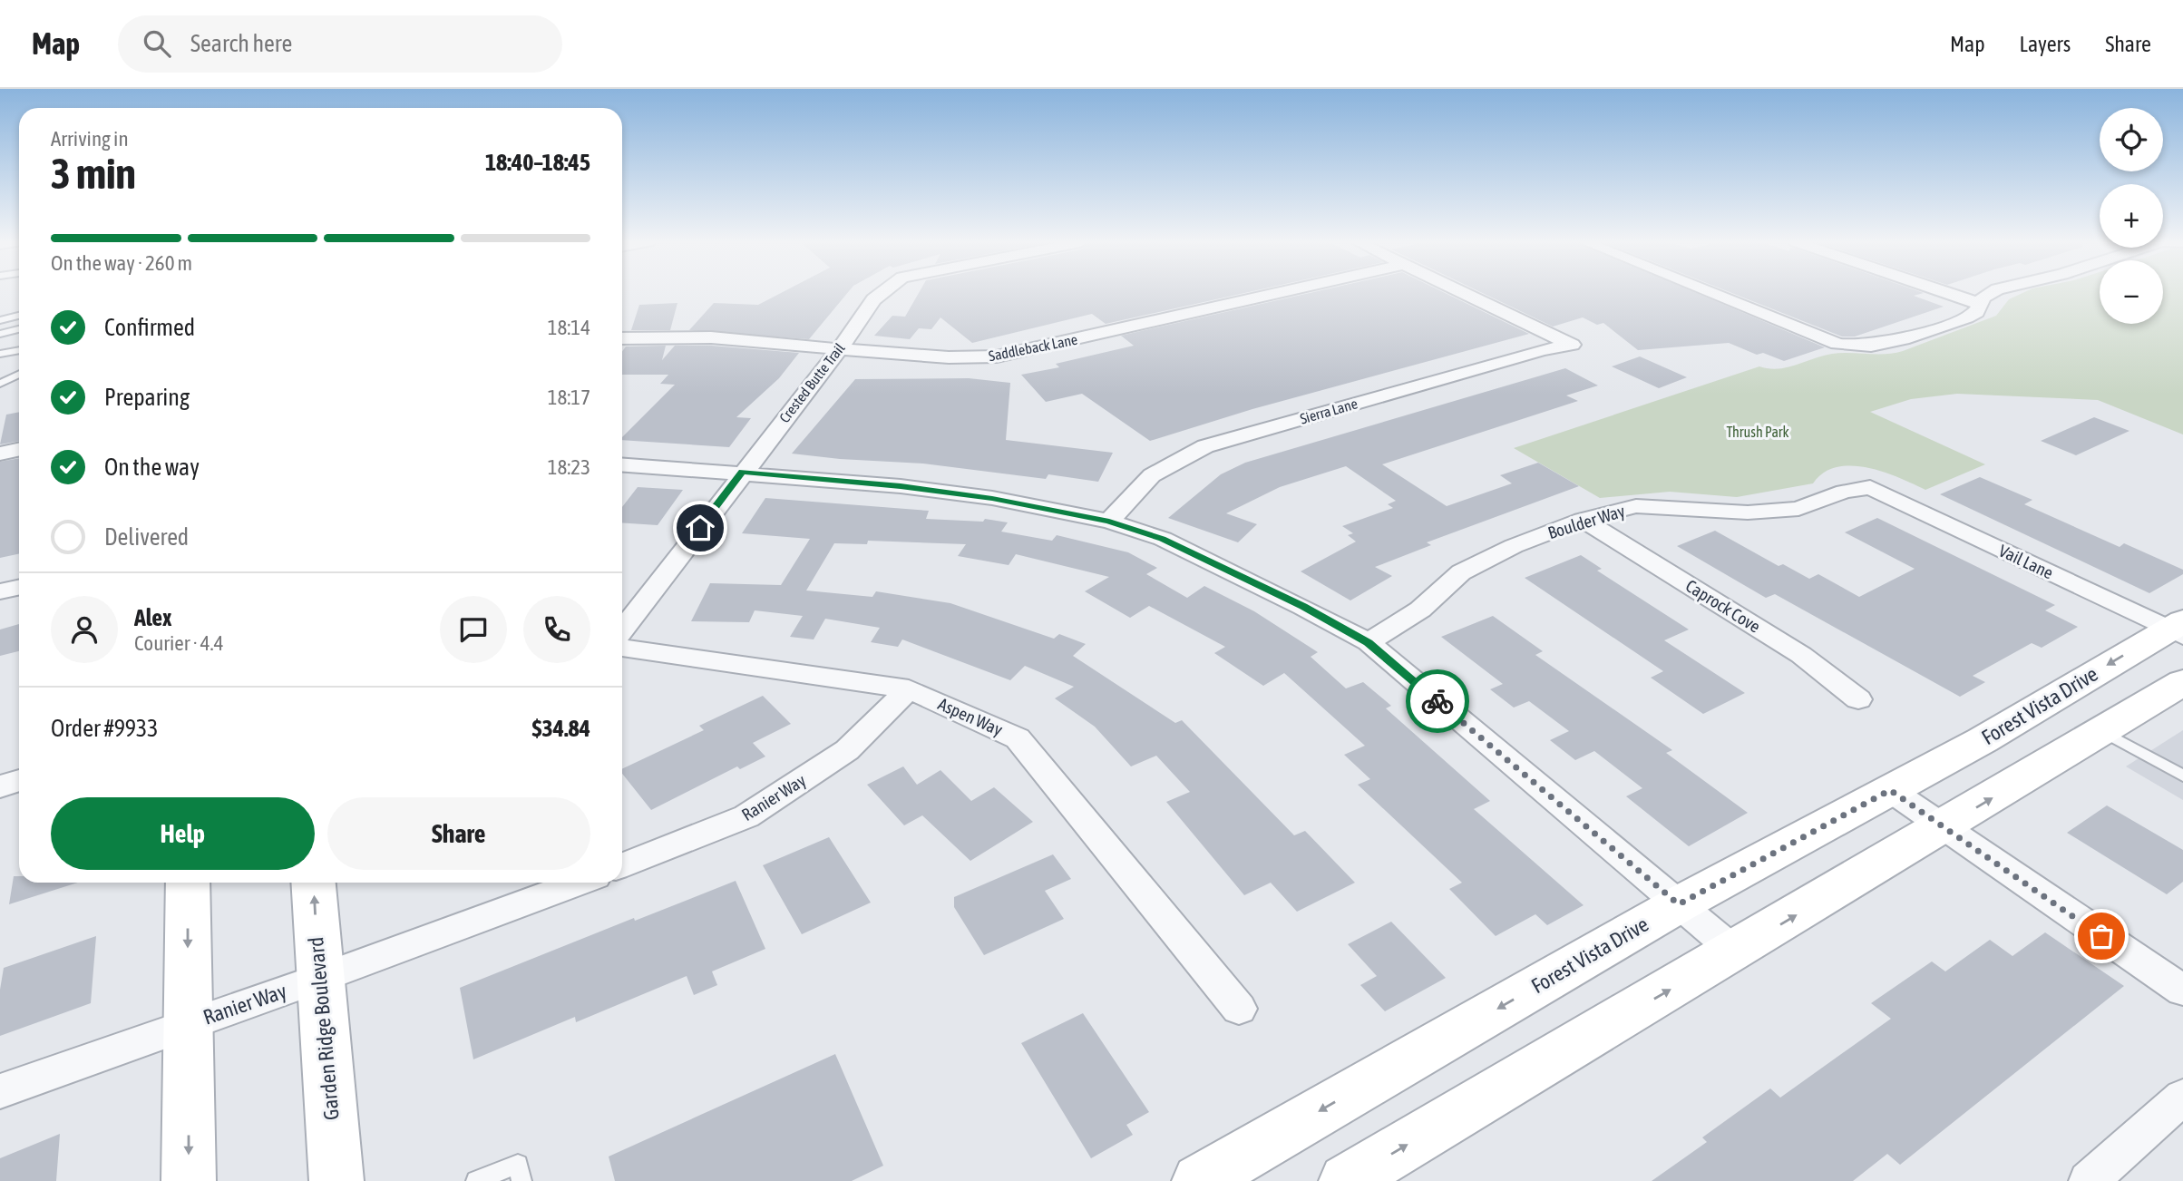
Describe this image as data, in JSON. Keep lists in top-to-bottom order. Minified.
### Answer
{"streets":{"main road":["Forest Vista Drive","Garden Ridge Boulevard"],"street":["Saddleback Lane","Crested Butte Trail","Sierra Lane","Boulder Way","Vail Lane","Caprock Cove","Aspen Way","Ranier Way"]},"crossings":[["Saddleback Lane","Crested Butte Trail"],["Boulder Way","Vail Lane"],["Boulder Way","Caprock Cove"],["Vail Lane","Forest Vista Drive"],["Aspen Way","Ranier Way"],["Ranier Way","Garden Ridge Boulevard"]],"parks":["Thrush Park"],"page":{"header":"Map","search":"Search here","nav":["Map","Layers","Share"],"map_buttons":["+","−"],"heading":["3 min","Arriving in","18:40–18:45"],"panel":["Alex","Courier · 4.4","Order #9933","$34.84"],"bar":"On the way · 260 m","list":[["Confirmed","18:14"],["Preparing","18:17"],["On the way","18:23"],"Delivered"],"buttons":["Help","Share"]}}
